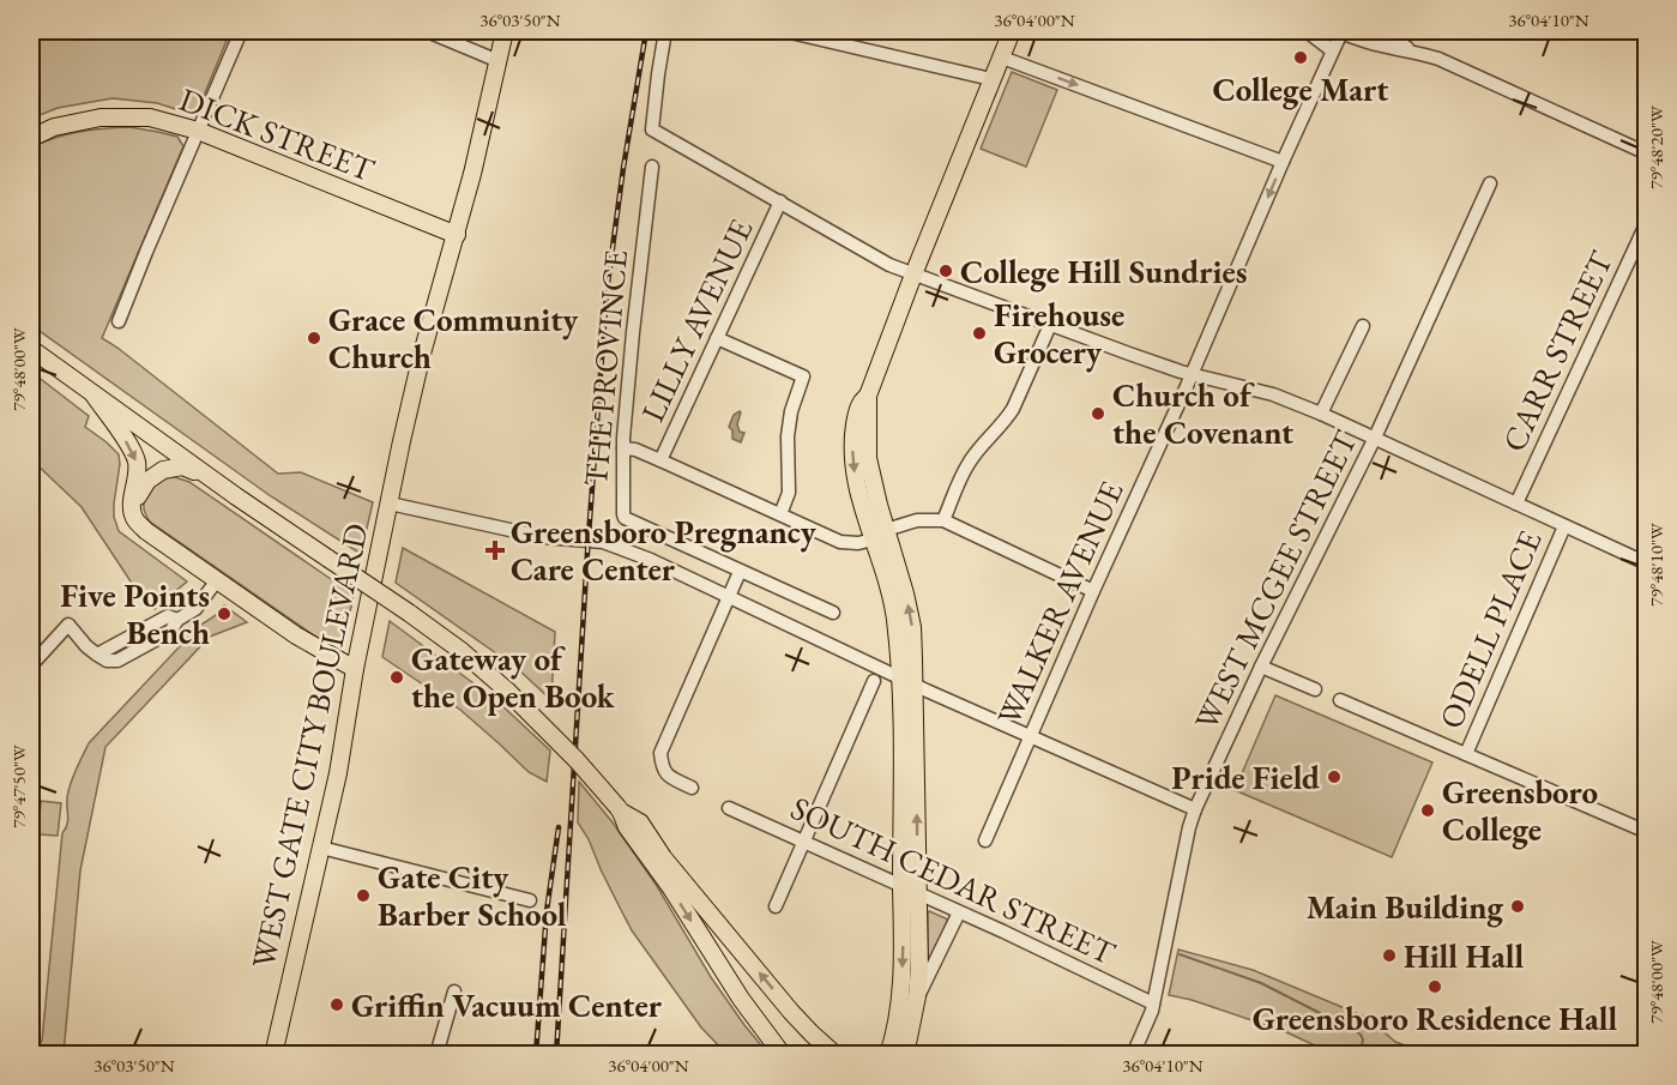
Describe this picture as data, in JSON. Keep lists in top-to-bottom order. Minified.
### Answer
{"streets":{"main road":["DICK STREET","WEST GATE CITY BOULEVARD"],"street":["LILLY AVENUE","CARR STREET","THE PROVINCE","WEST MCGEE STREET","WALKER AVENUE","ODELL PLACE","SOUTH CEDAR STREET"]},"crossings":[["DICK STREET","WEST GATE CITY BOULEVARD"],["WEST MCGEE STREET","SOUTH CEDAR STREET"]],"places":{"other":["College Mart","College Hill Sundries","Firehouse Grocery","Grace Community Church","Church of the Covenant","Five Points Bench","Gateway of the Open Book","Pride Field","Greensboro College","Gate City Barber School","Main Building","Hill Hall","Greensboro Residence Hall","Griffin Vacuum Center"],"health":["Greensboro Pregnancy Care Center"]},"coordinates":["36°03'50\"N","36°04'00\"N","36°04'10\"N","79°48'20\"W","79°48'00\"W","79°48'10\"W","79°47'50\"W"]}
